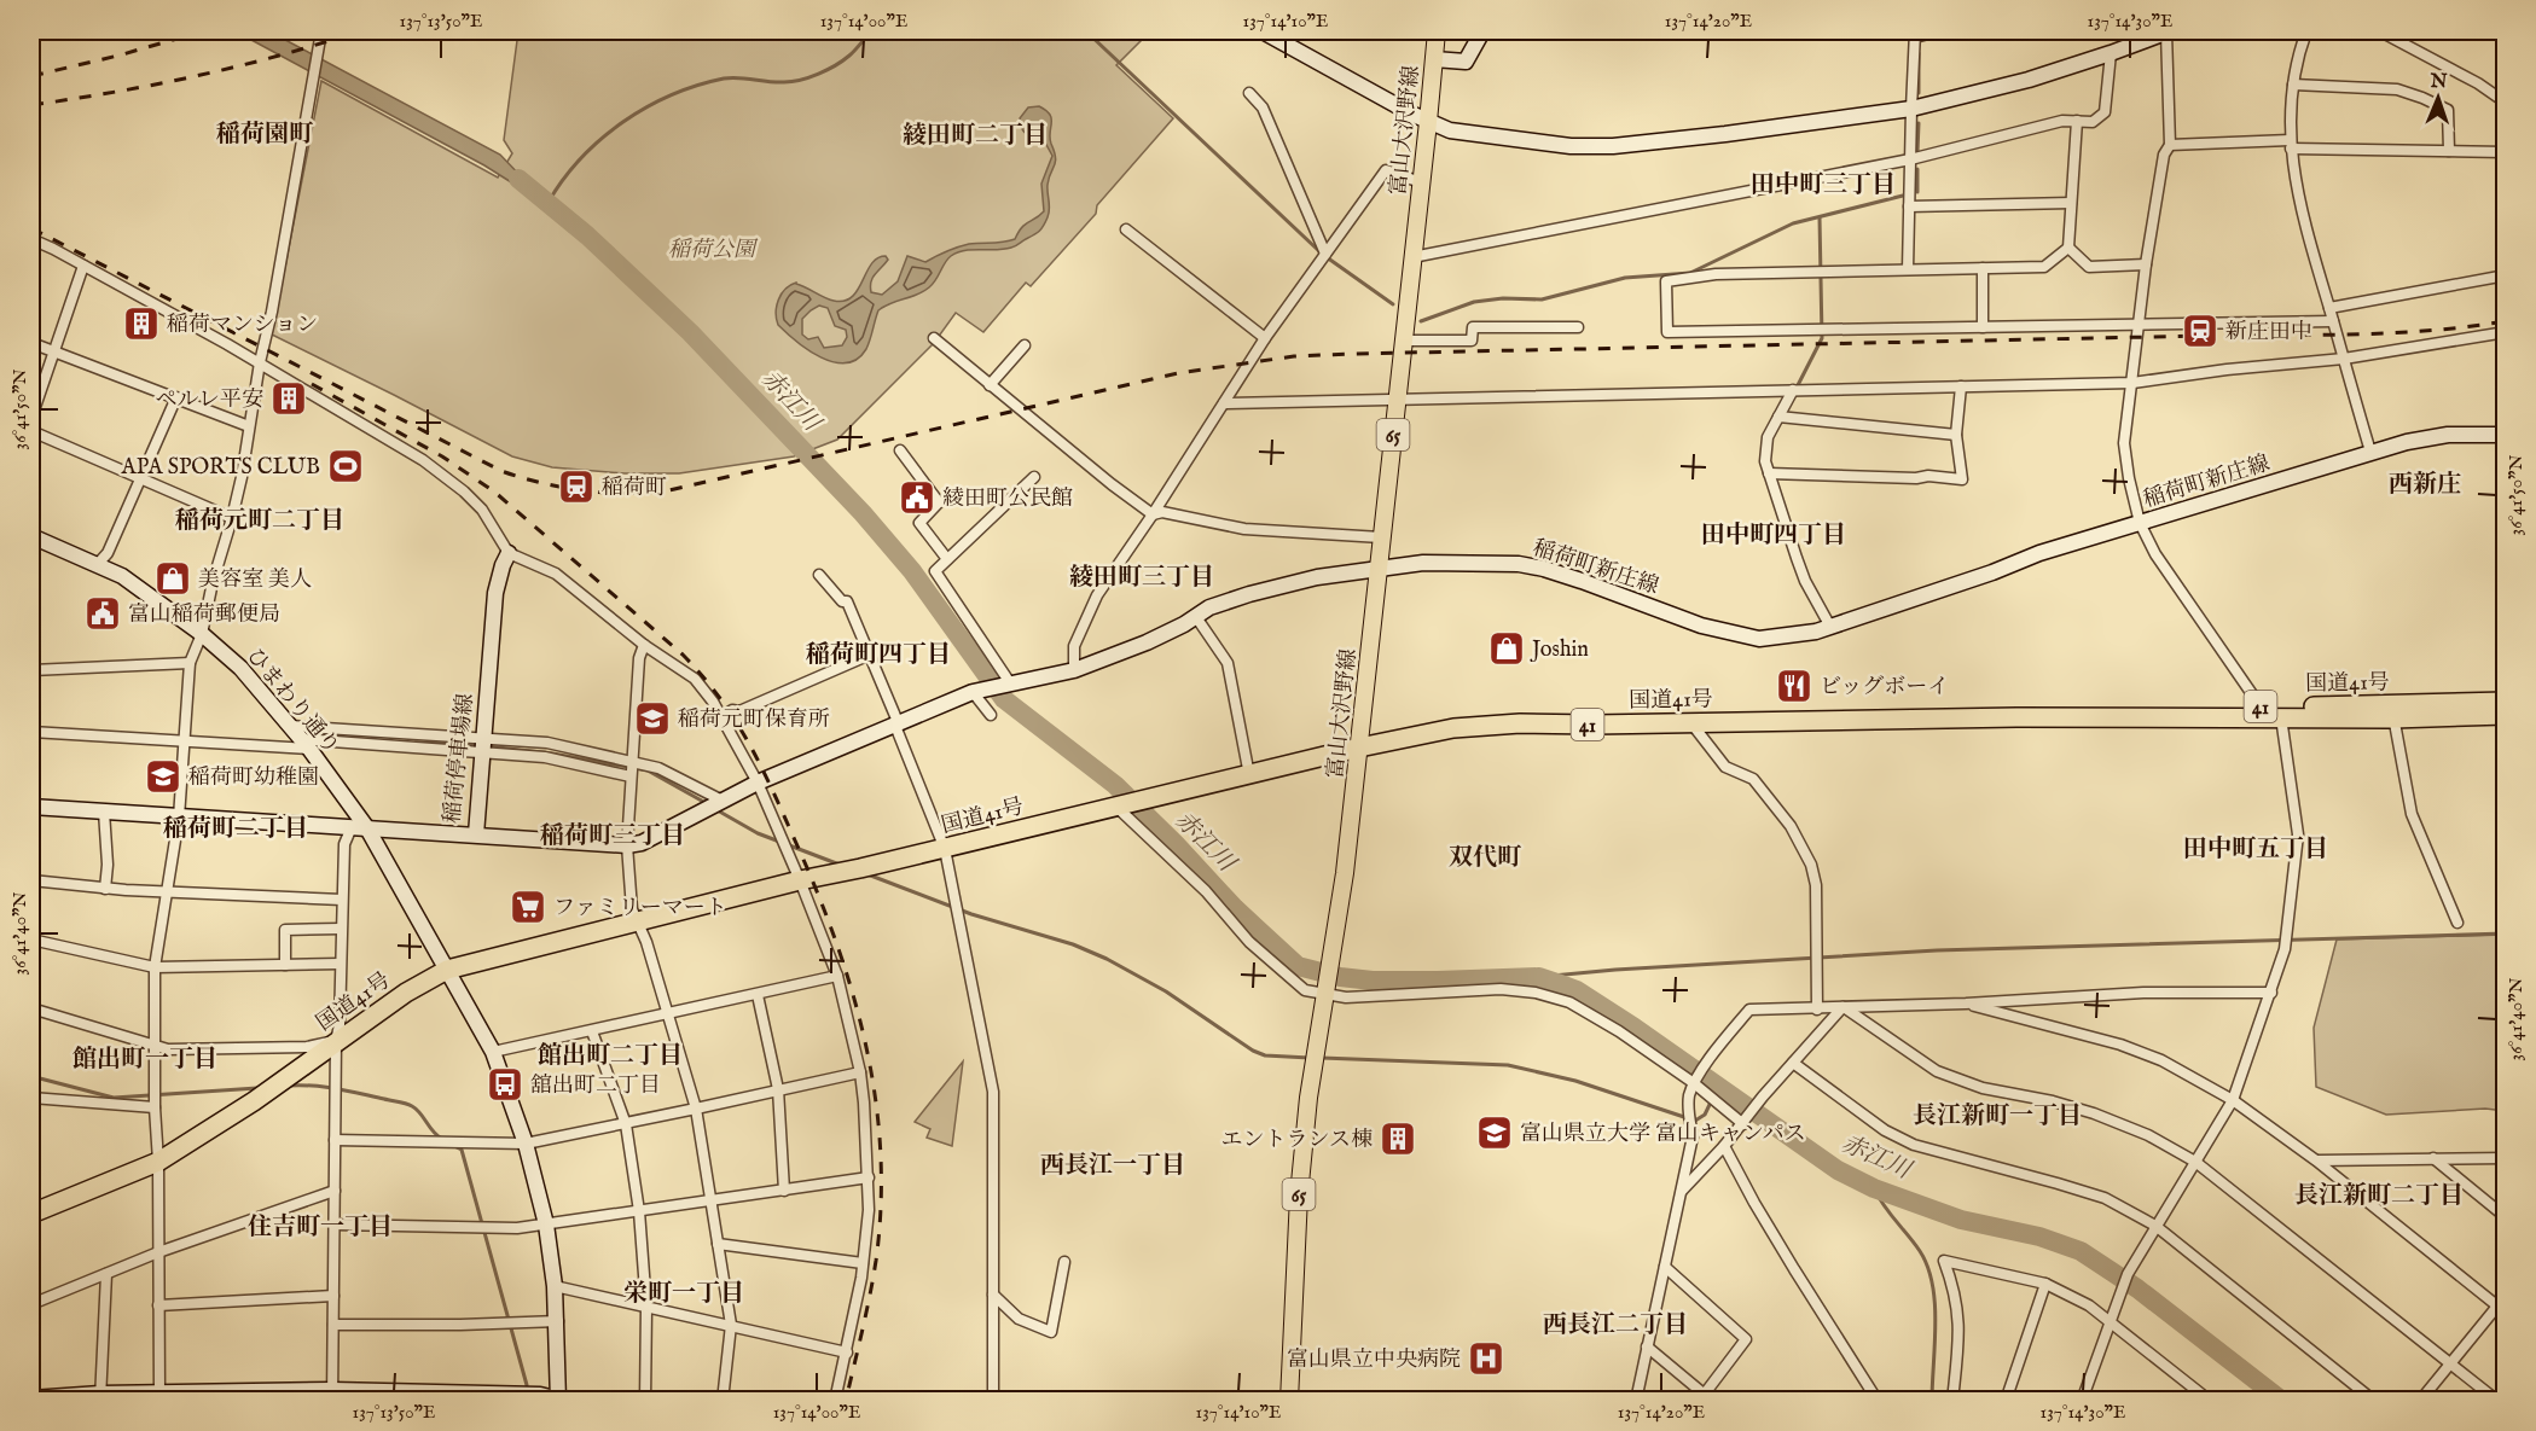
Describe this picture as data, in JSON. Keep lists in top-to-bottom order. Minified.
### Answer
{"streets":{"highway":["国道41号","41"],"main road":["富山大沢野線","65","稲荷町新庄線","ひまわり通り","稲荷停車場線"]},"crossings":[["富山大沢野線","稲荷町新庄線"],["富山大沢野線","国道41号"],["稲荷町新庄線","稲荷停車場線"],["国道41号","ひまわり通り"],["ひまわり通り","稲荷停車場線"]],"districts":["稲荷園町","綾田町二丁目","田中町三丁目","西新庄","稲荷元町二丁目","田中町四丁目","綾田町三丁目","稲荷町四丁目","稲荷町二丁目","稲荷町三丁目","田中町五丁目","双代町","館出町二丁目","館出町一丁目","長江新町一丁目","西長江一丁目","長江新町二丁目","住吉町一丁目","栄町一丁目","西長江二丁目"],"water":["赤江川"],"parks":["稲荷公園"],"places":{"building":["稲荷マンション","ペルレ平安","エントランス棟"],"station":["新庄田中","稲荷町"],"sports":["APA SPORTS CLUB"],"public building":["綾田町公民館","富山稲荷郵便局"],"shop":["美容室 美人","Joshin"],"restaurant":["ビッグボーイ"],"school or university":["稲荷元町保育所","稲荷町幼稚園","富山県立大学 富山キャンパス"],"supermarket":["ファミリーマート"],"bus stop":["舘出町二丁目"],"hospital":["富山県立中央病院"]},"north":"top","coordinates":["137°13'50\"E","137°14'00\"E","137°14'10\"E","137°14'20\"E","137°14'30\"E","36°41'50\"N","36°41'40\"N"]}
